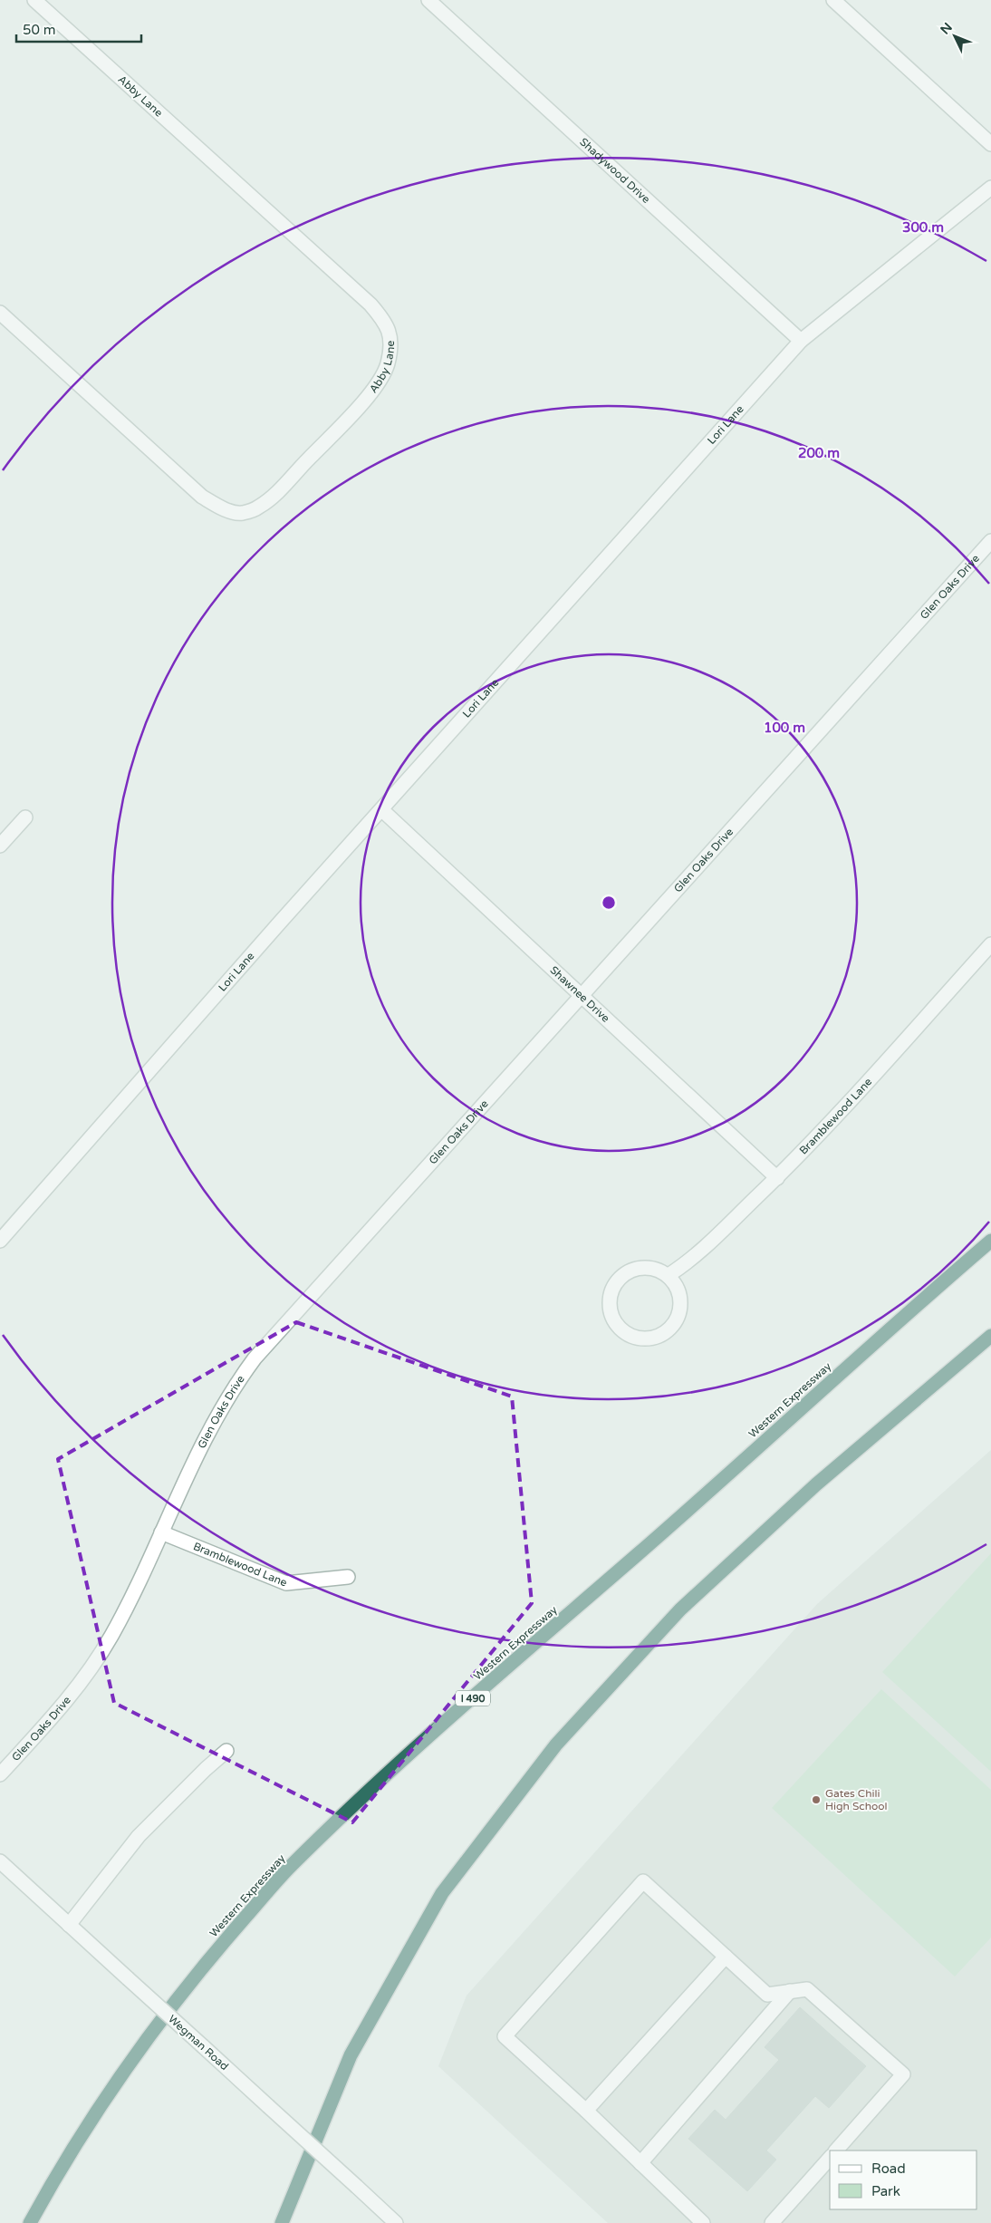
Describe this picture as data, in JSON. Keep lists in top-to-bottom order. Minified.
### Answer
{"streets":{"highway":["Western Expressway","I 490"],"street":["Abby Lane","Shadywood Drive","Lori Lane","Glen Oaks Drive","Shawnee Drive","Bramblewood Lane","Wegman Road"]},"crossings":[["Shadywood Drive","Lori Lane"],["Lori Lane","Shawnee Drive"],["Glen Oaks Drive","Shawnee Drive"],["Glen Oaks Drive","Bramblewood Lane"],["Shawnee Drive","Bramblewood Lane"]],"places":["Gates Chili High School"],"legend":["Road","Park"],"scale_bar":"50 m","north":"top left","rings":["300 m","200 m","100 m"]}
